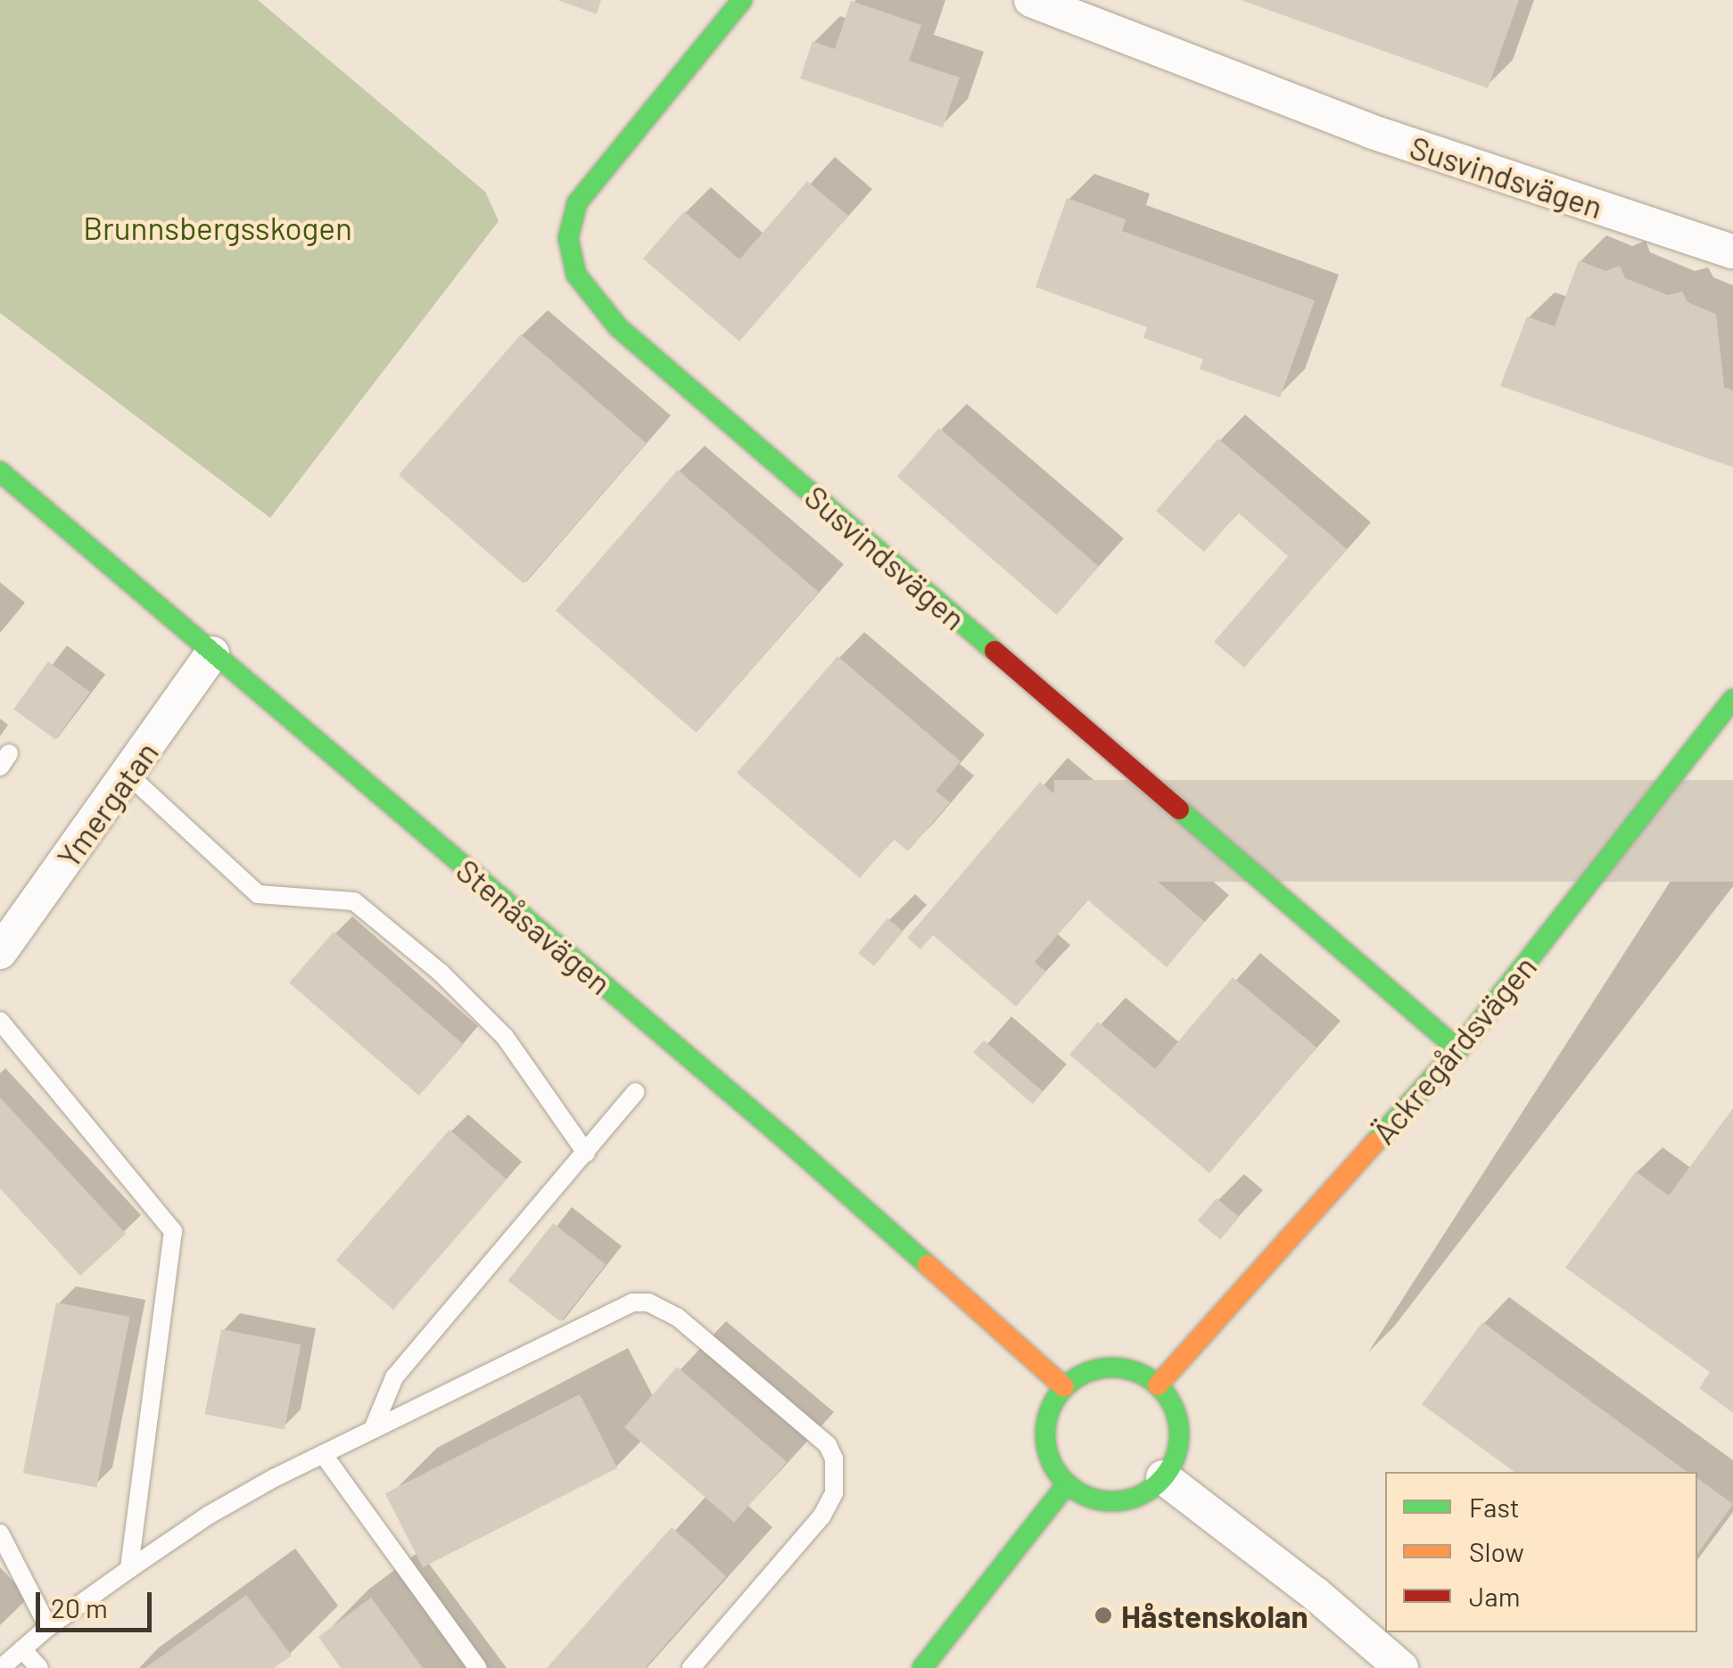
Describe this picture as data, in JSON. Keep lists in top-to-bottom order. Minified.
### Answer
{"streets":{"street":["Susvindsvägen","Ymergatan","Stenåsavägen","Äckregårdsvägen"]},"crossings":[["Susvindsvägen","Äckregårdsvägen"],["Ymergatan","Stenåsavägen"],["Stenåsavägen","Äckregårdsvägen"]],"parks":["Brunnsbergsskogen"],"places":["Håstenskolan"],"legend":["Fast","Slow","Jam"],"scale_bar":"20 m"}
